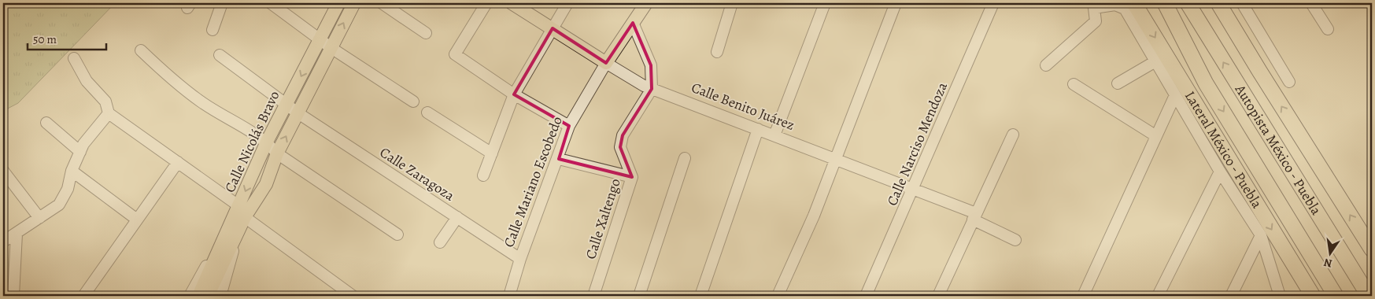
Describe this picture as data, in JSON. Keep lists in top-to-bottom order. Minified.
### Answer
{"streets":{"highway":["Lateral México - Puebla","Autopista México - Puebla"],"main road":["Calle Benito Juárez","Calle Nicolás Bravo","Calle Mariano Escobedo"],"street":["Calle Narciso Mendoza","Calle Zaragoza","Calle Xaltengo"]},"crossings":[["Calle Benito Juárez","Calle Narciso Mendoza"],["Calle Benito Juárez","Calle Mariano Escobedo"],["Calle Benito Juárez","Calle Xaltengo"],["Calle Nicolás Bravo","Calle Zaragoza"],["Calle Zaragoza","Calle Mariano Escobedo"]],"scale_bar":"50 m","north":"bottom"}
